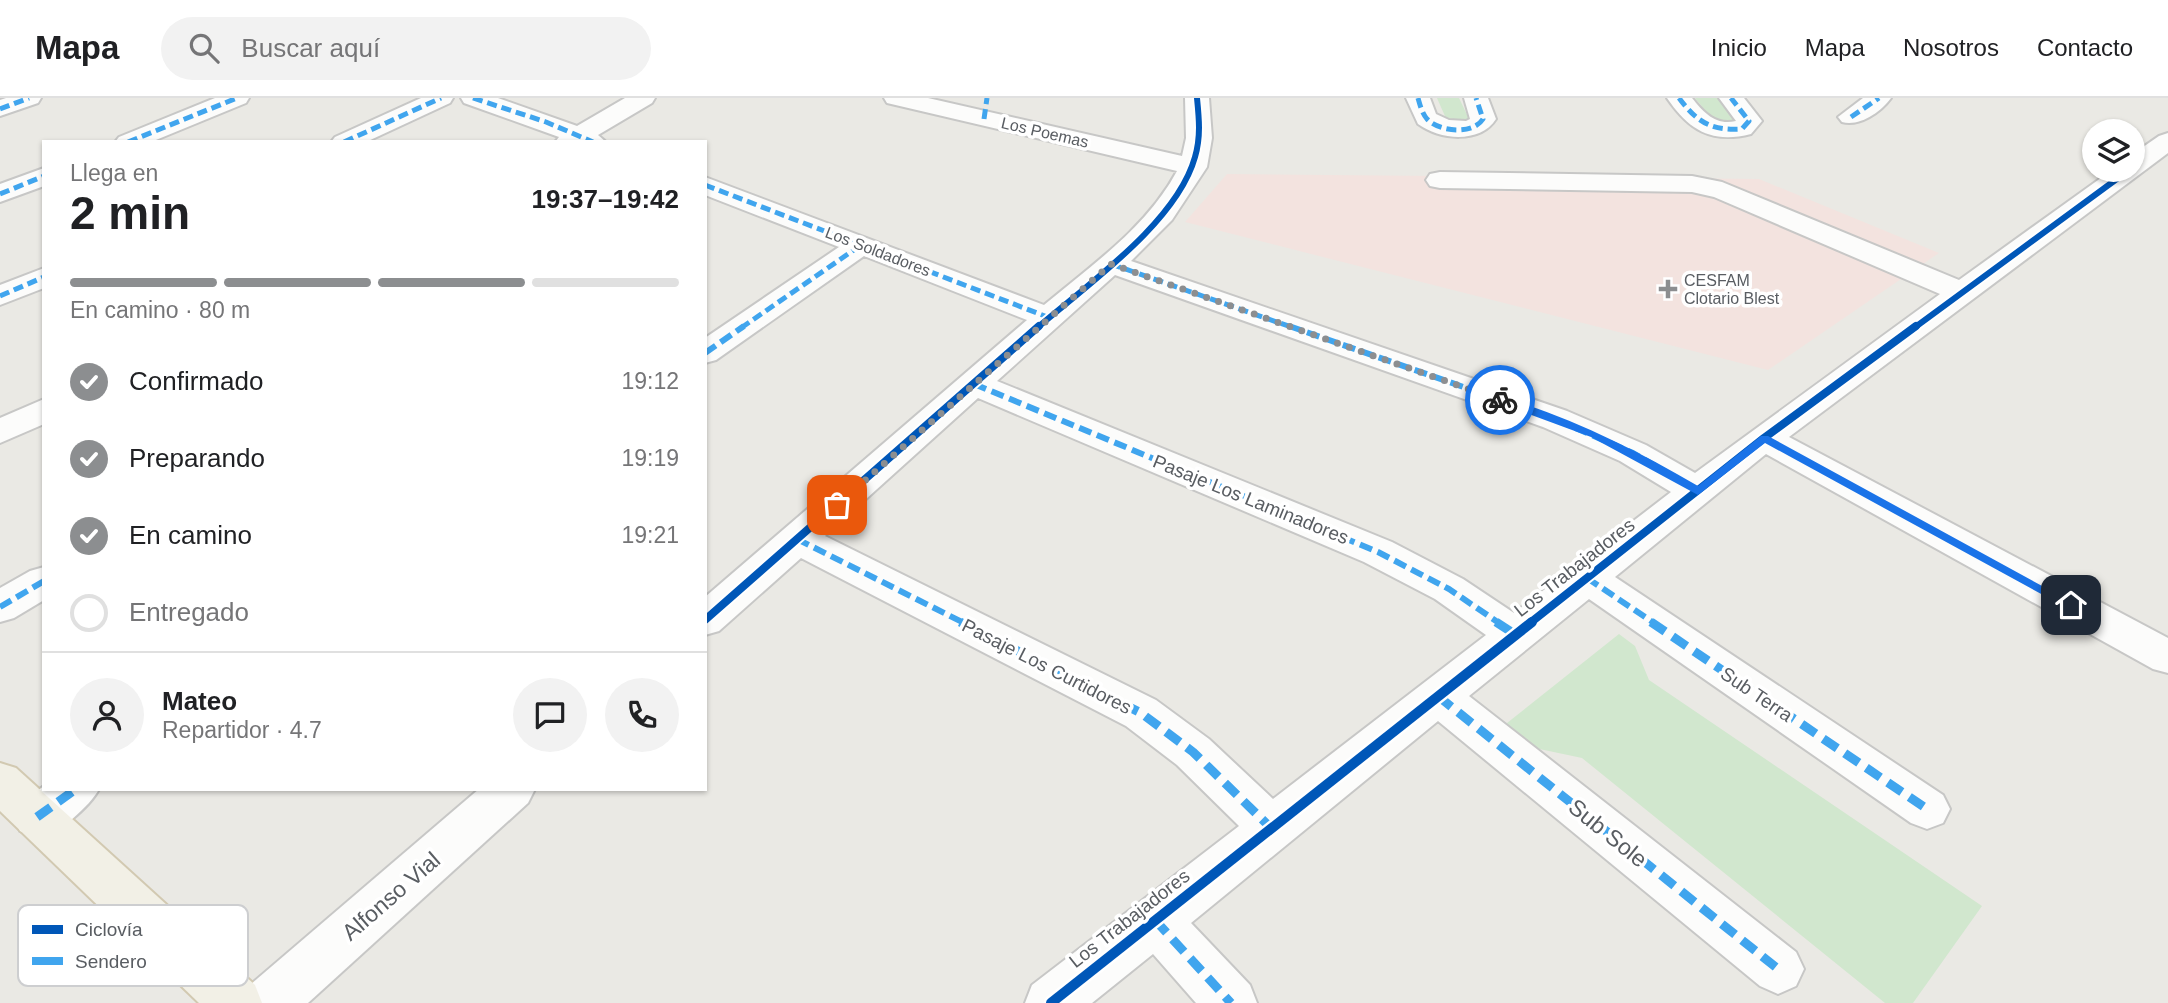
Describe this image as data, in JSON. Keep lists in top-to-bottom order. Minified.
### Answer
{"streets":{"street":["Los Poemas","Los Soldadores","Pasaje Los Laminadores","Los Trabajadores","Pasaje Los Curtidores","Sub Terra","Sub Sole","Alfonso Vial"]},"crossings":[["Pasaje Los Laminadores","Los Trabajadores"],["Los Trabajadores","Pasaje Los Curtidores"],["Los Trabajadores","Sub Terra"],["Los Trabajadores","Sub Sole"]],"places":{"health":["CESFAM Clotario Blest"]},"legend":["Ciclovía","Sendero"],"page":{"header":"Mapa","search":"Buscar aquí","nav":["Inicio","Mapa","Nosotros","Contacto"],"heading":["2 min","Llega en","19:37–19:42"],"panel":["Mateo","Repartidor · 4.7"],"bar":"En camino · 80 m","list":[["Confirmado","19:12"],["Preparando","19:19"],["En camino","19:21"],"Entregado"]}}
